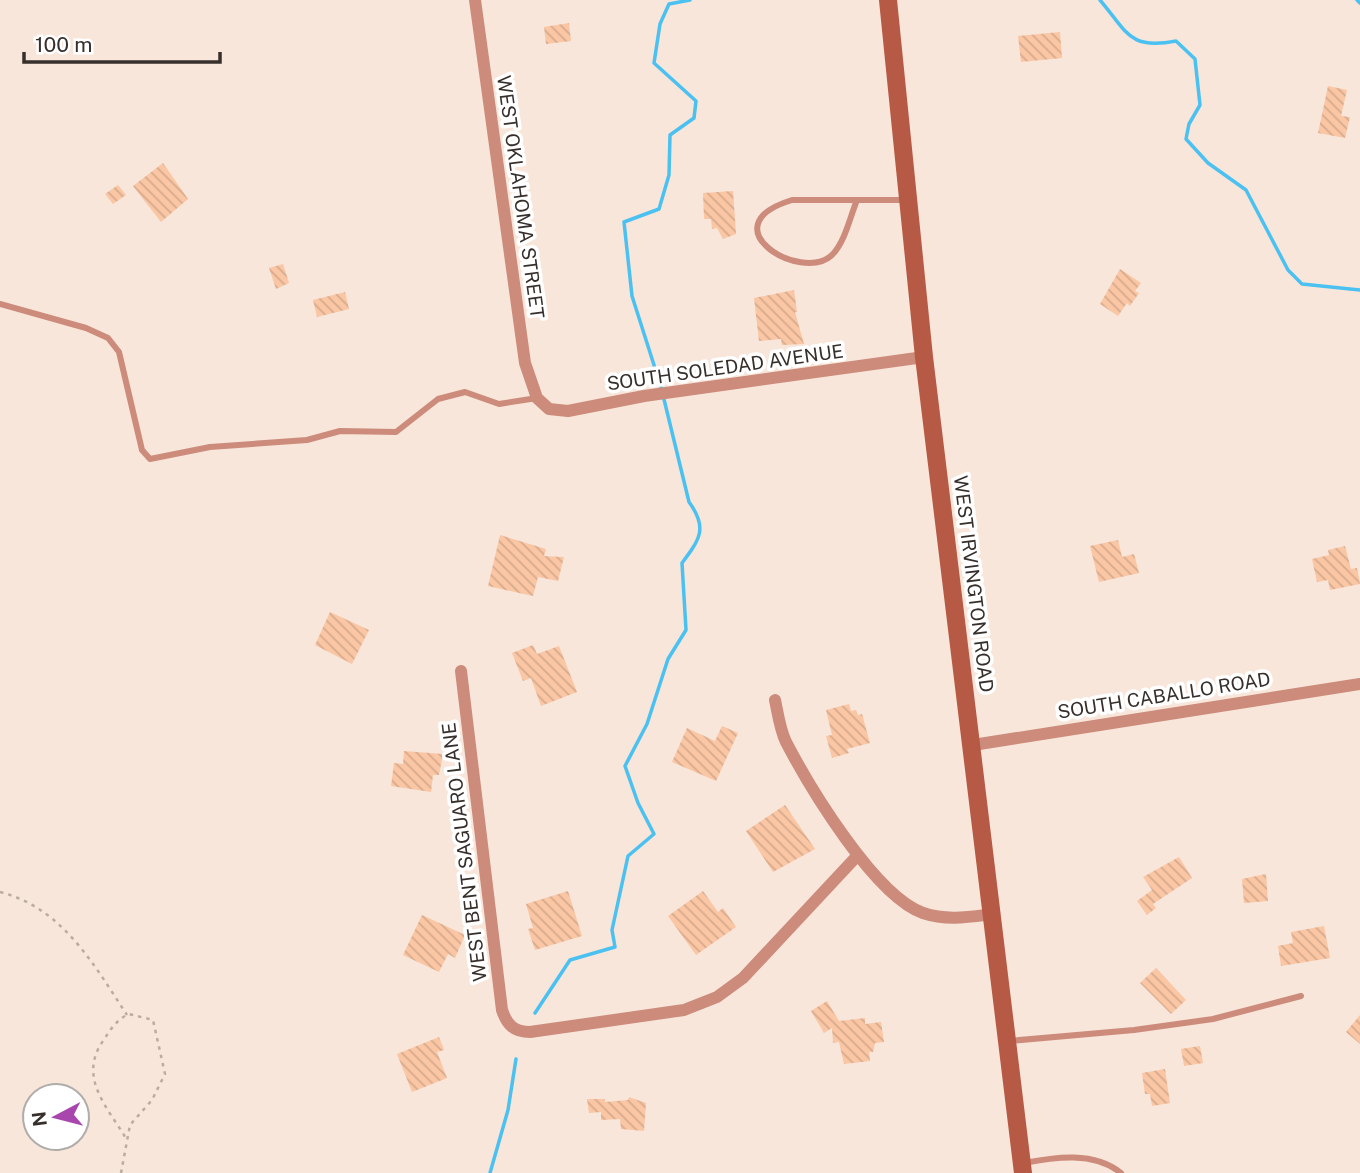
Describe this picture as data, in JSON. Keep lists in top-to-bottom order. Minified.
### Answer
{"streets":{"main road":["WEST IRVINGTON ROAD"],"street":["WEST OKLAHOMA STREET","SOUTH SOLEDAD AVENUE","SOUTH CABALLO ROAD","WEST BENT SAGUARO LANE"]},"crossings":[["WEST OKLAHOMA STREET","SOUTH SOLEDAD AVENUE"],["SOUTH SOLEDAD AVENUE","WEST IRVINGTON ROAD"],["WEST IRVINGTON ROAD","SOUTH CABALLO ROAD"]],"scale_bar":"100 m","north":"left"}
